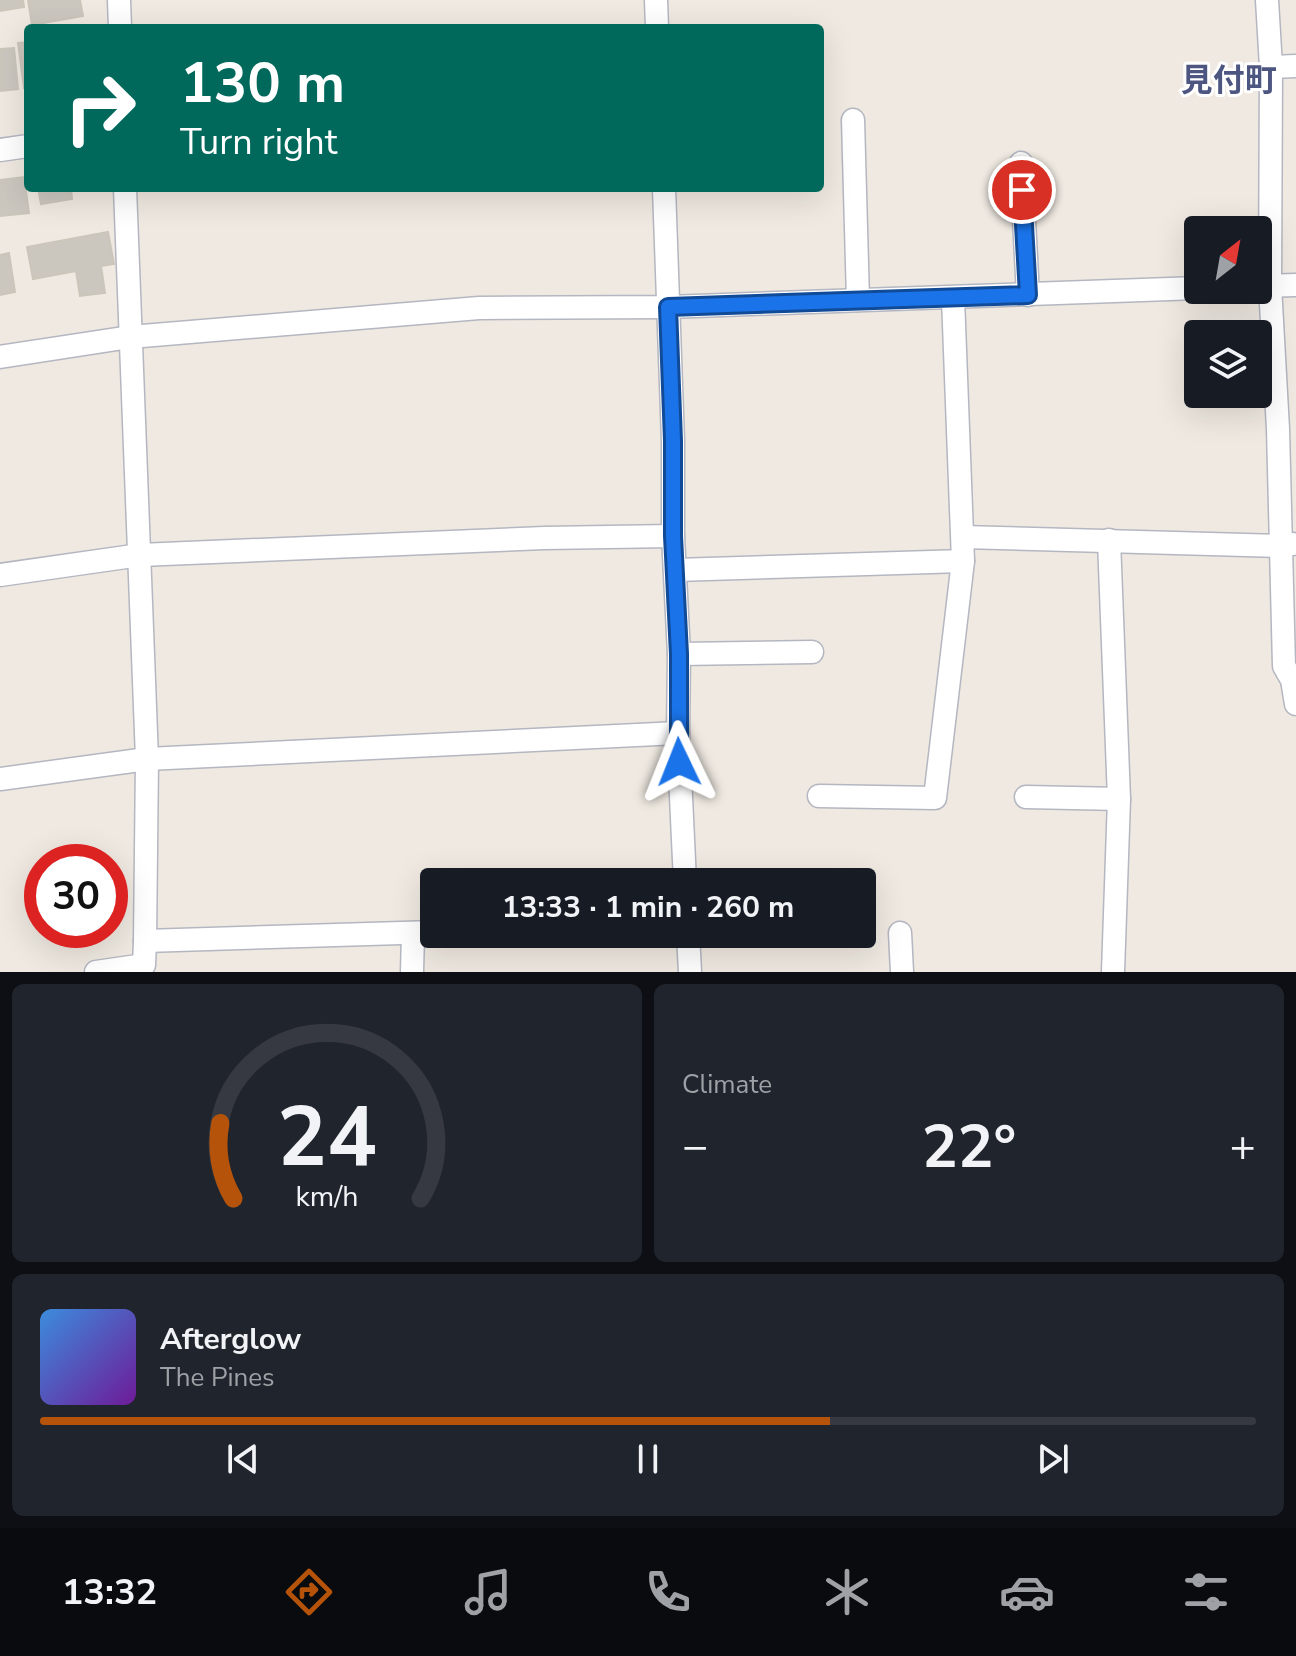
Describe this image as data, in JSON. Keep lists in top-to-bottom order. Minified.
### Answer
{"districts":["見付町"],"north":"top right","page":{"turn":["130 m","Turn right"],"limit":"30","trip":"13:33 · 1 min · 260 m","tile":"Climate","heat":["−","22°","+"],"song":["Afterglow","The Pines"],"tabs":"13:32","gauge":["24","km/h"]}}
